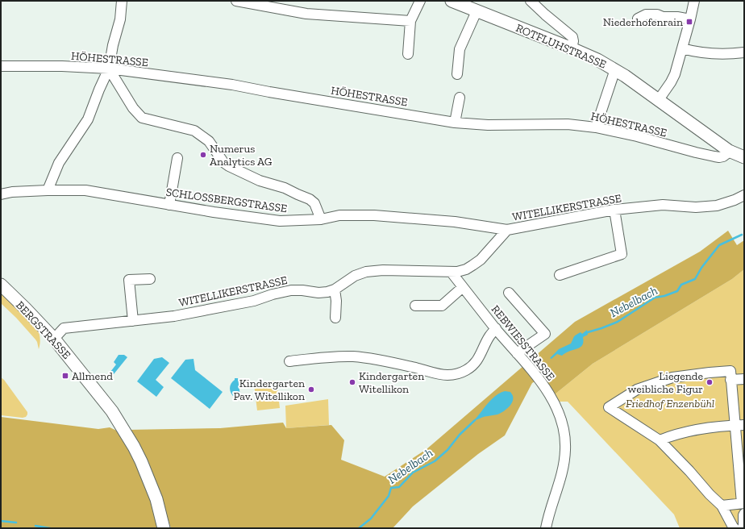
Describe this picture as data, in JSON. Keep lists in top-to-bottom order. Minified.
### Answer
{"streets":{"main road":["ROTFLUHSTRASSE","BERGSTRASSE"],"street":["HÖHESTRASSE","SCHLOSSBERGSTRASSE","WITELLIKERSTRASSE","REBWIESSTRASSE"]},"crossings":[["ROTFLUHSTRASSE","HÖHESTRASSE"],["SCHLOSSBERGSTRASSE","WITELLIKERSTRASSE"],["WITELLIKERSTRASSE","BERGSTRASSE"],["WITELLIKERSTRASSE","REBWIESSTRASSE"]],"water":["Nebelbach"],"parks":["Friedhof Enzenbühl"],"places":{"transit":["Niederhofenrain","Allmend"],"other":["Numerus Analytics AG","Kindergarten Witellikon","Liegende weibliche Figur","Kindergarten Pav. Witellikon"]}}
